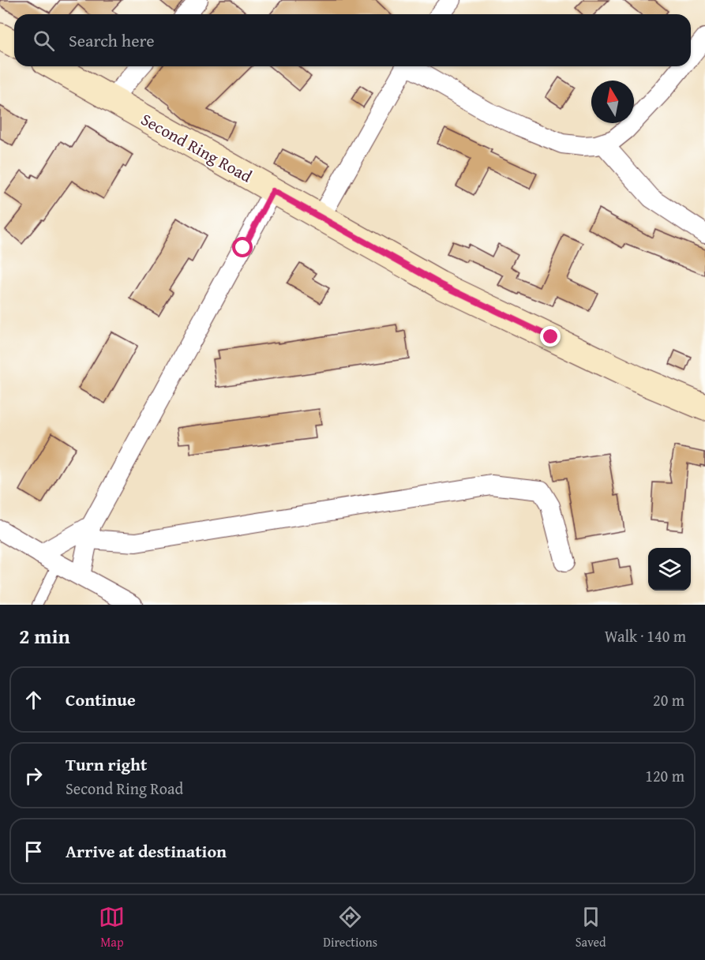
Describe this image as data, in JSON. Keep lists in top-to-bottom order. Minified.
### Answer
{"streets":{"main road":["Second Ring Road"]},"north":"top","page":{"search":"Search here","heading":["2 min","Walk · 140 m"],"list":[["Continue","20 m"],["Turn right","Second Ring Road","120 m"],"Arrive at destination"],"nav":["Map","Directions","Saved"]}}
